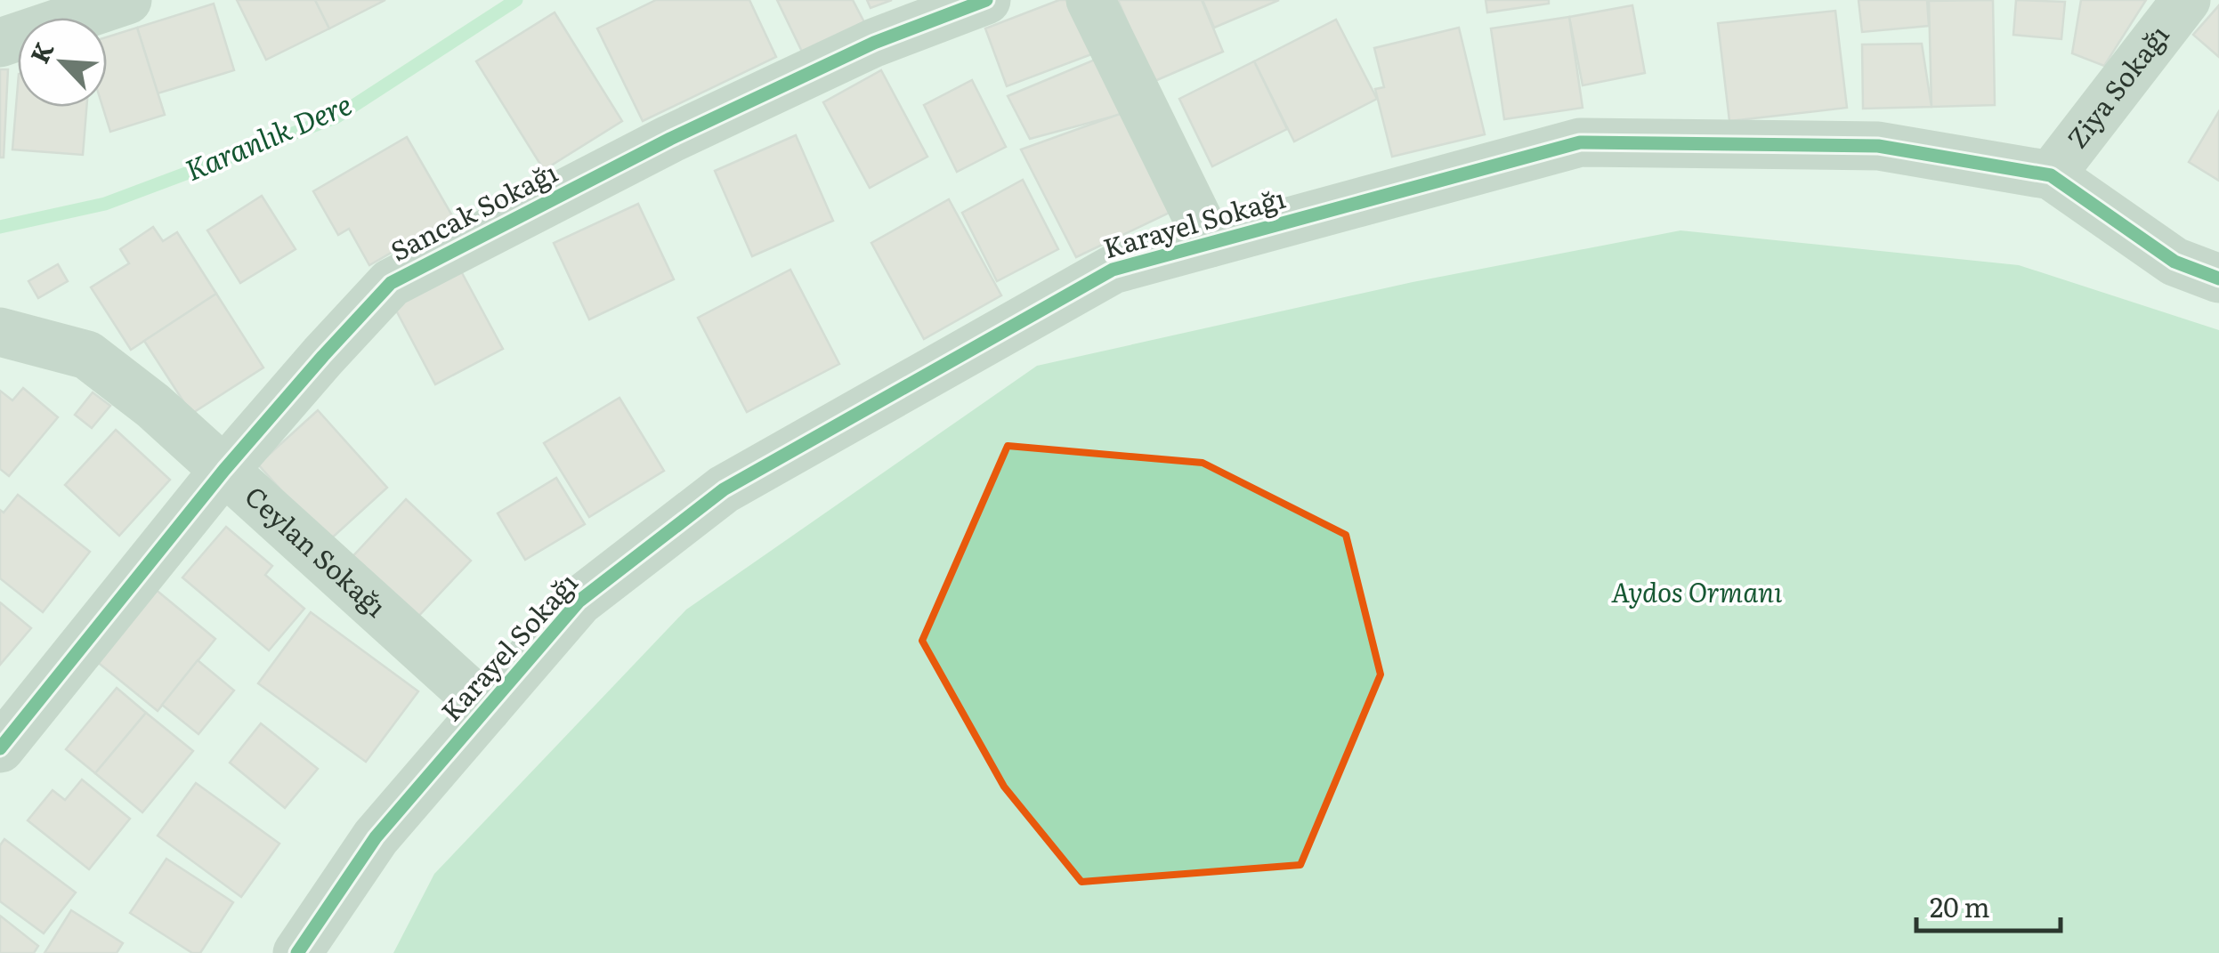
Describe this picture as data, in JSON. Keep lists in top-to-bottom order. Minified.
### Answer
{"streets":{"street":["Ziya Sokağı","Sancak Sokağı","Karayel Sokağı","Ceylan Sokağı"]},"crossings":[["Ziya Sokağı","Karayel Sokağı"],["Sancak Sokağı","Ceylan Sokağı"],["Karayel Sokağı","Ceylan Sokağı"]],"water":["Karanlık Dere"],"parks":["Aydos Ormanı"],"scale_bar":"20 m","north":"top left"}
